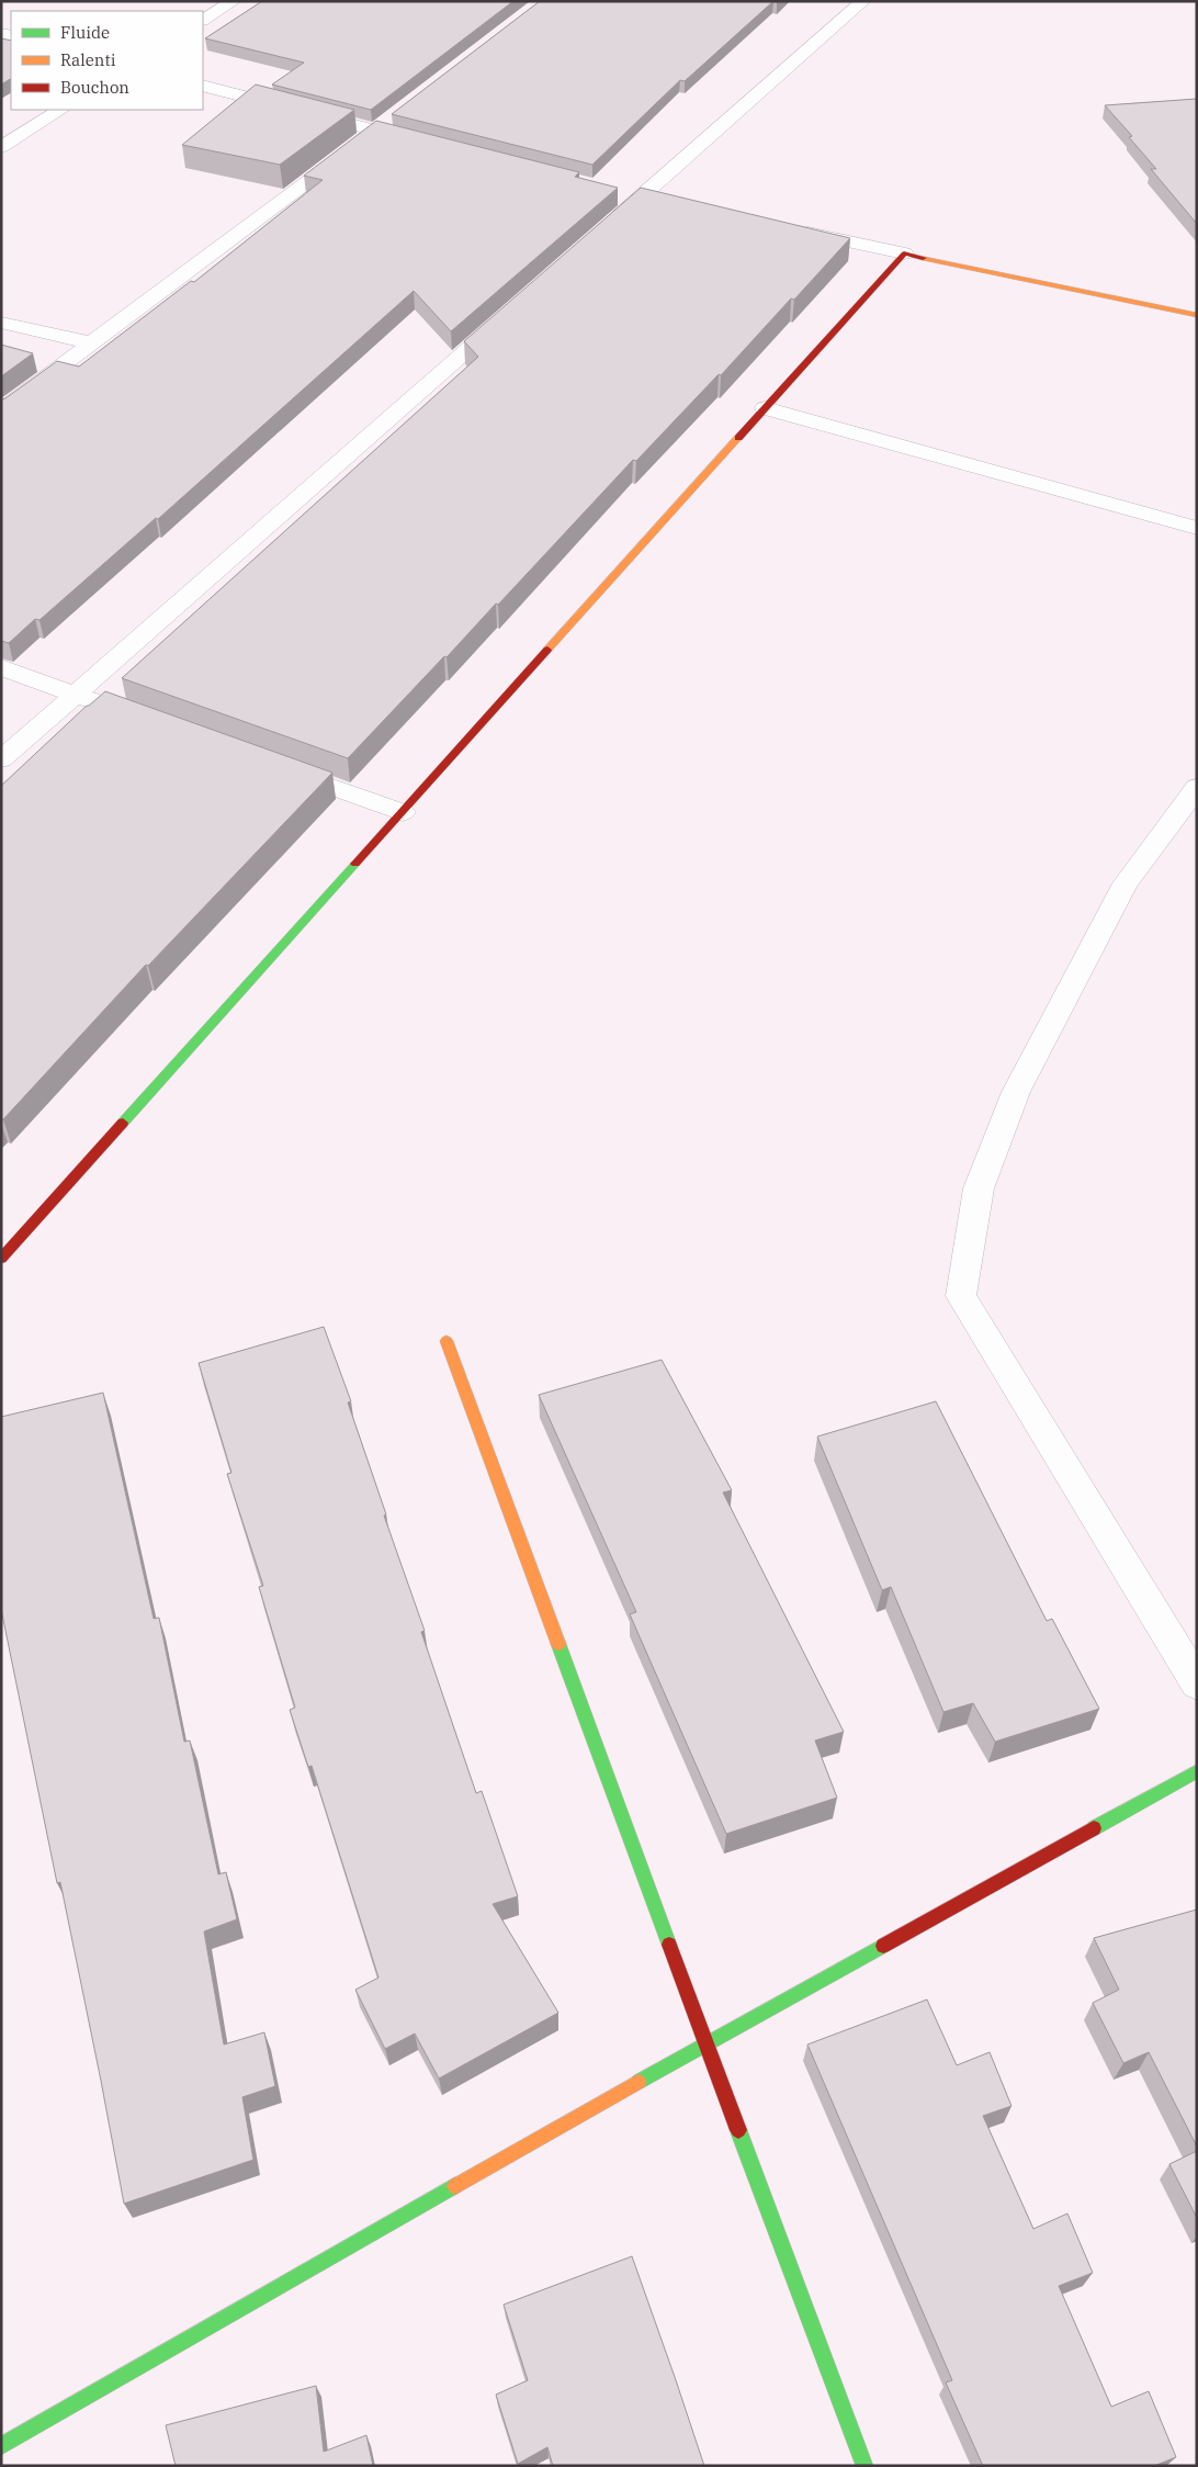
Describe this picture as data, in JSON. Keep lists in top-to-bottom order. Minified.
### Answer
{"legend":["Fluide","Ralenti","Bouchon"]}
